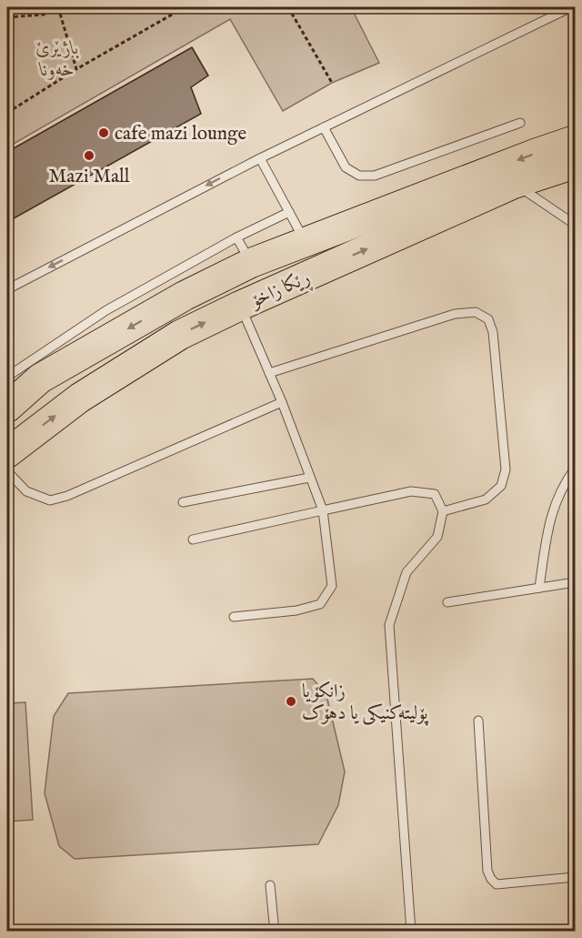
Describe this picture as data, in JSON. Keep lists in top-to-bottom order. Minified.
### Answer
{"streets":{"highway":["ڕێکا زاخۆ"]},"parks":["باژێرێ خه‌ونا"],"places":["cafe mazi lounge","Mazi Mall","زانکۆیا پۆلیتەکنیکی یا دهۆک"]}
